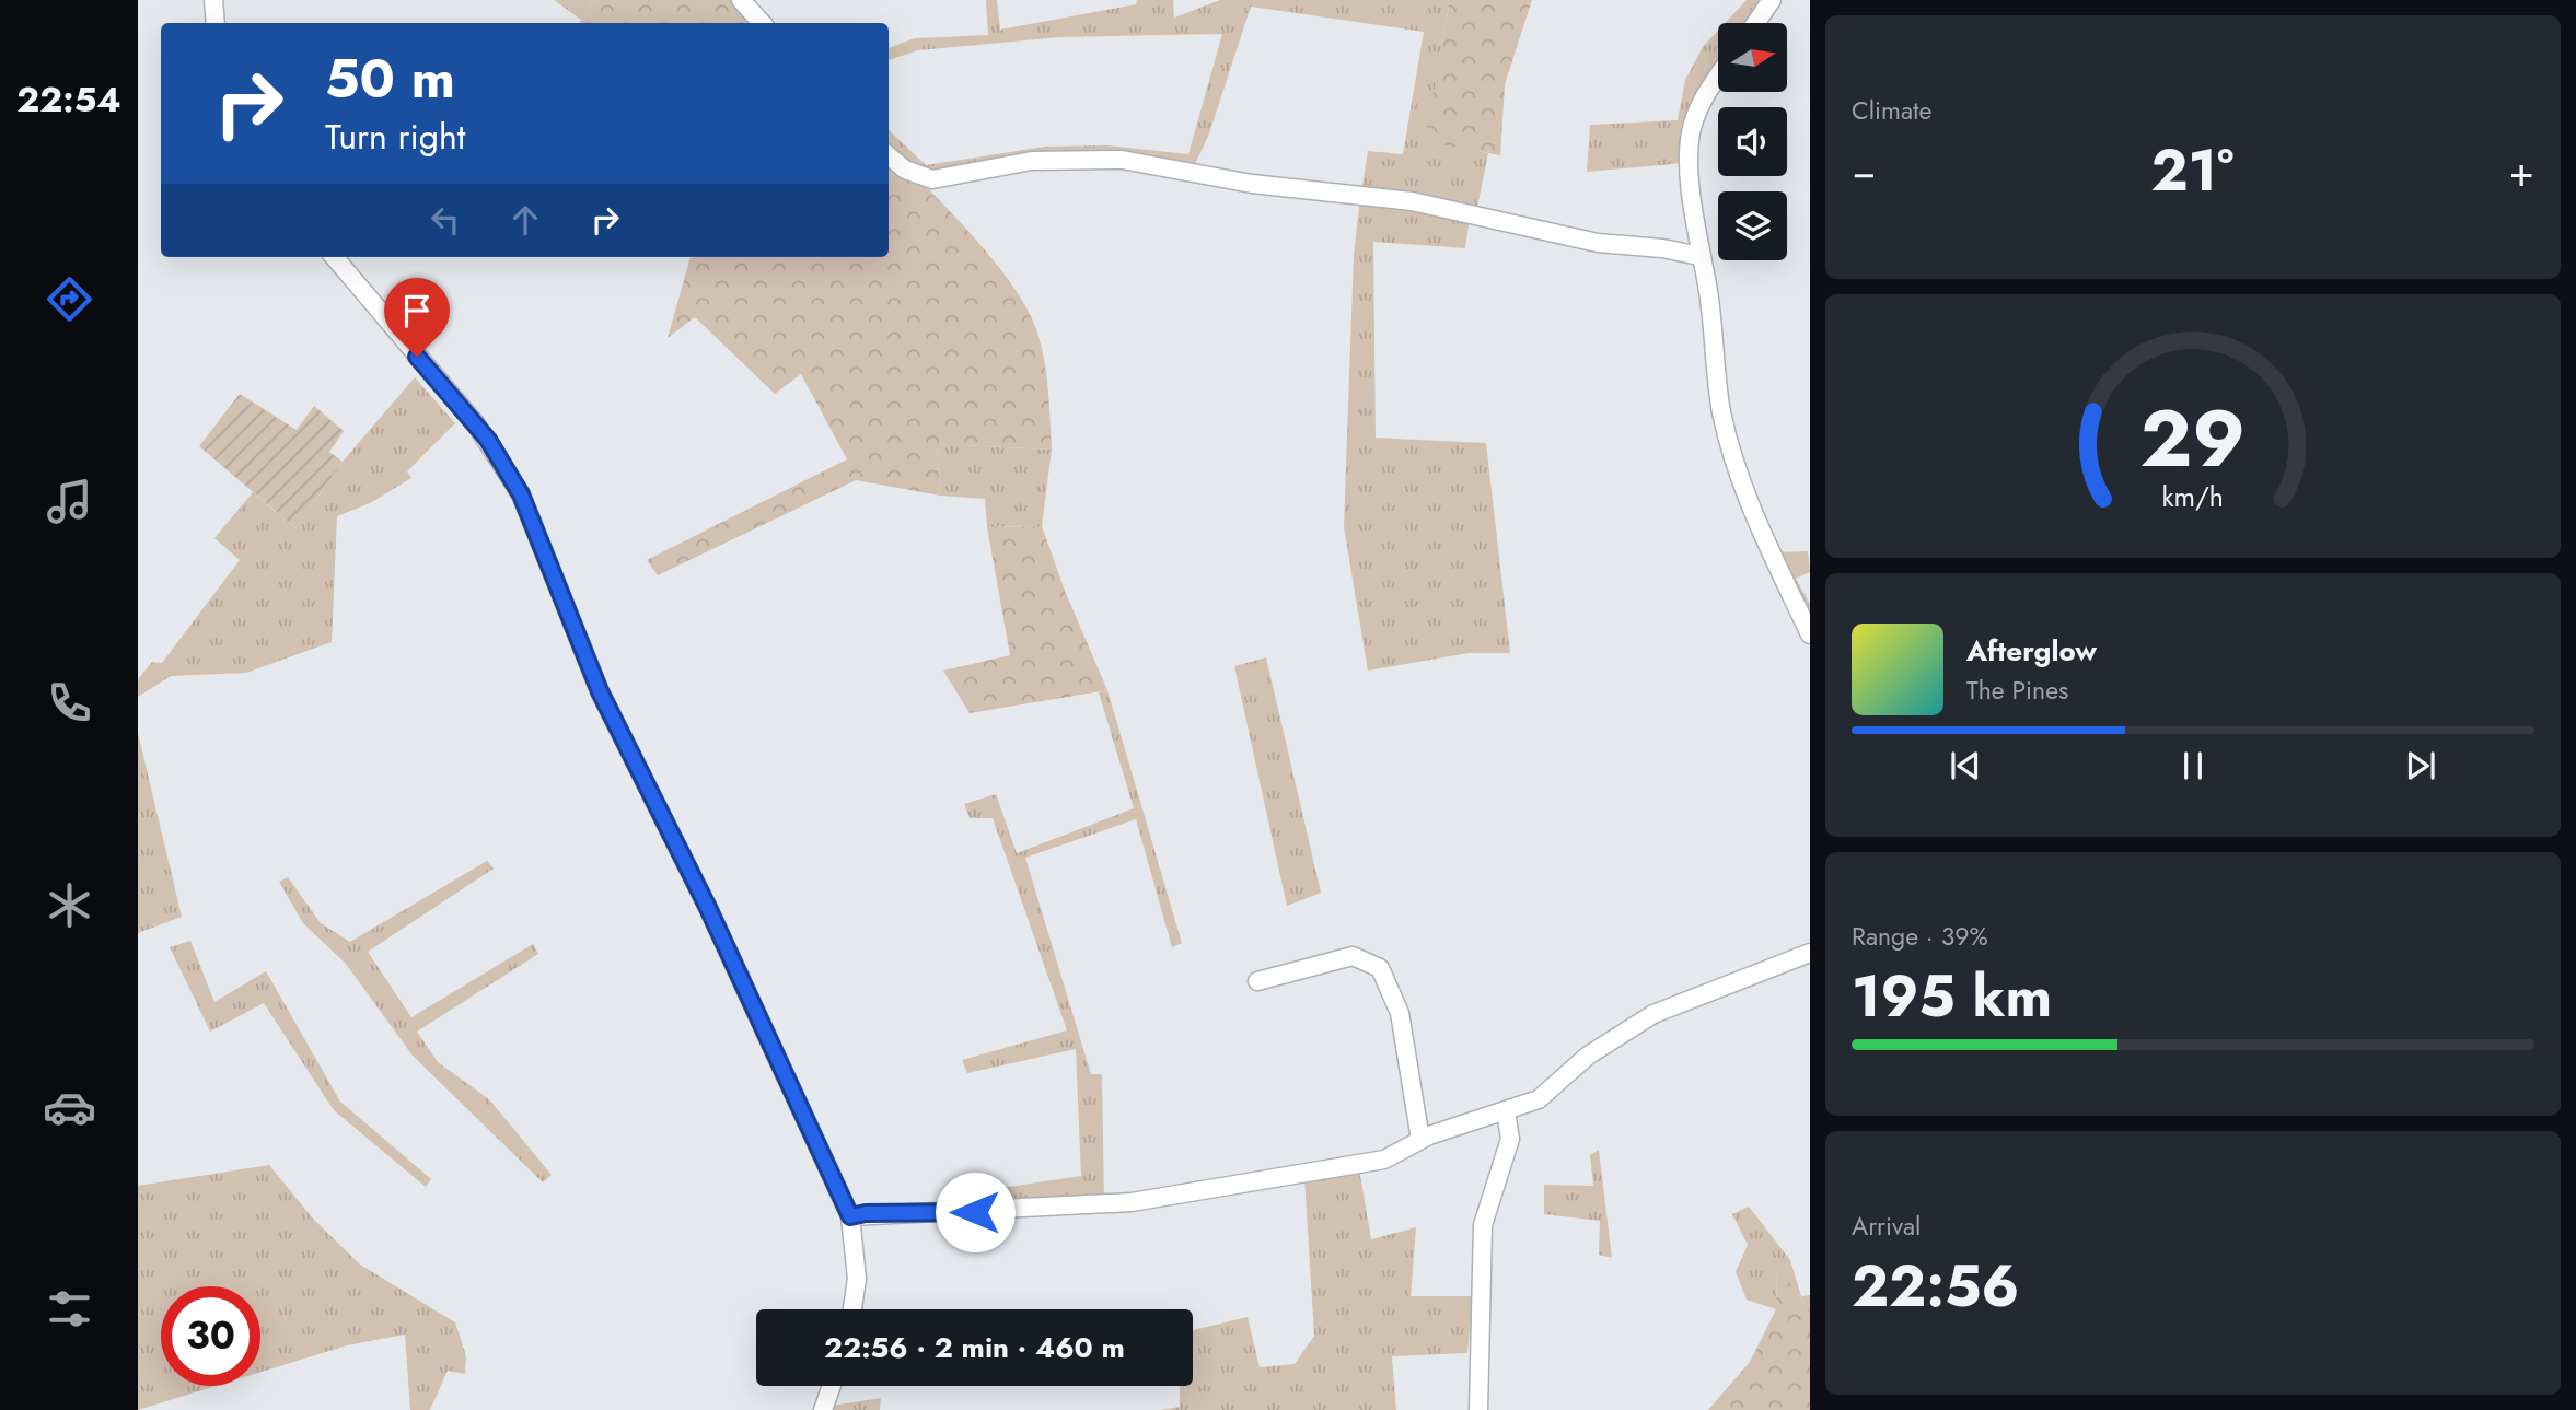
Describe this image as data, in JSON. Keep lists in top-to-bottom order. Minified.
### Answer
{"north":"right","page":{"tabs":"22:54","tile":["Climate",["Range · 39%","195 km"],["Arrival","22:56"]],"turn":["50 m","Turn right"],"heat":["−","21°","+"],"song":["Afterglow","The Pines"],"limit":"30","trip":"22:56 · 2 min · 460 m","gauge":["29","km/h"]}}
